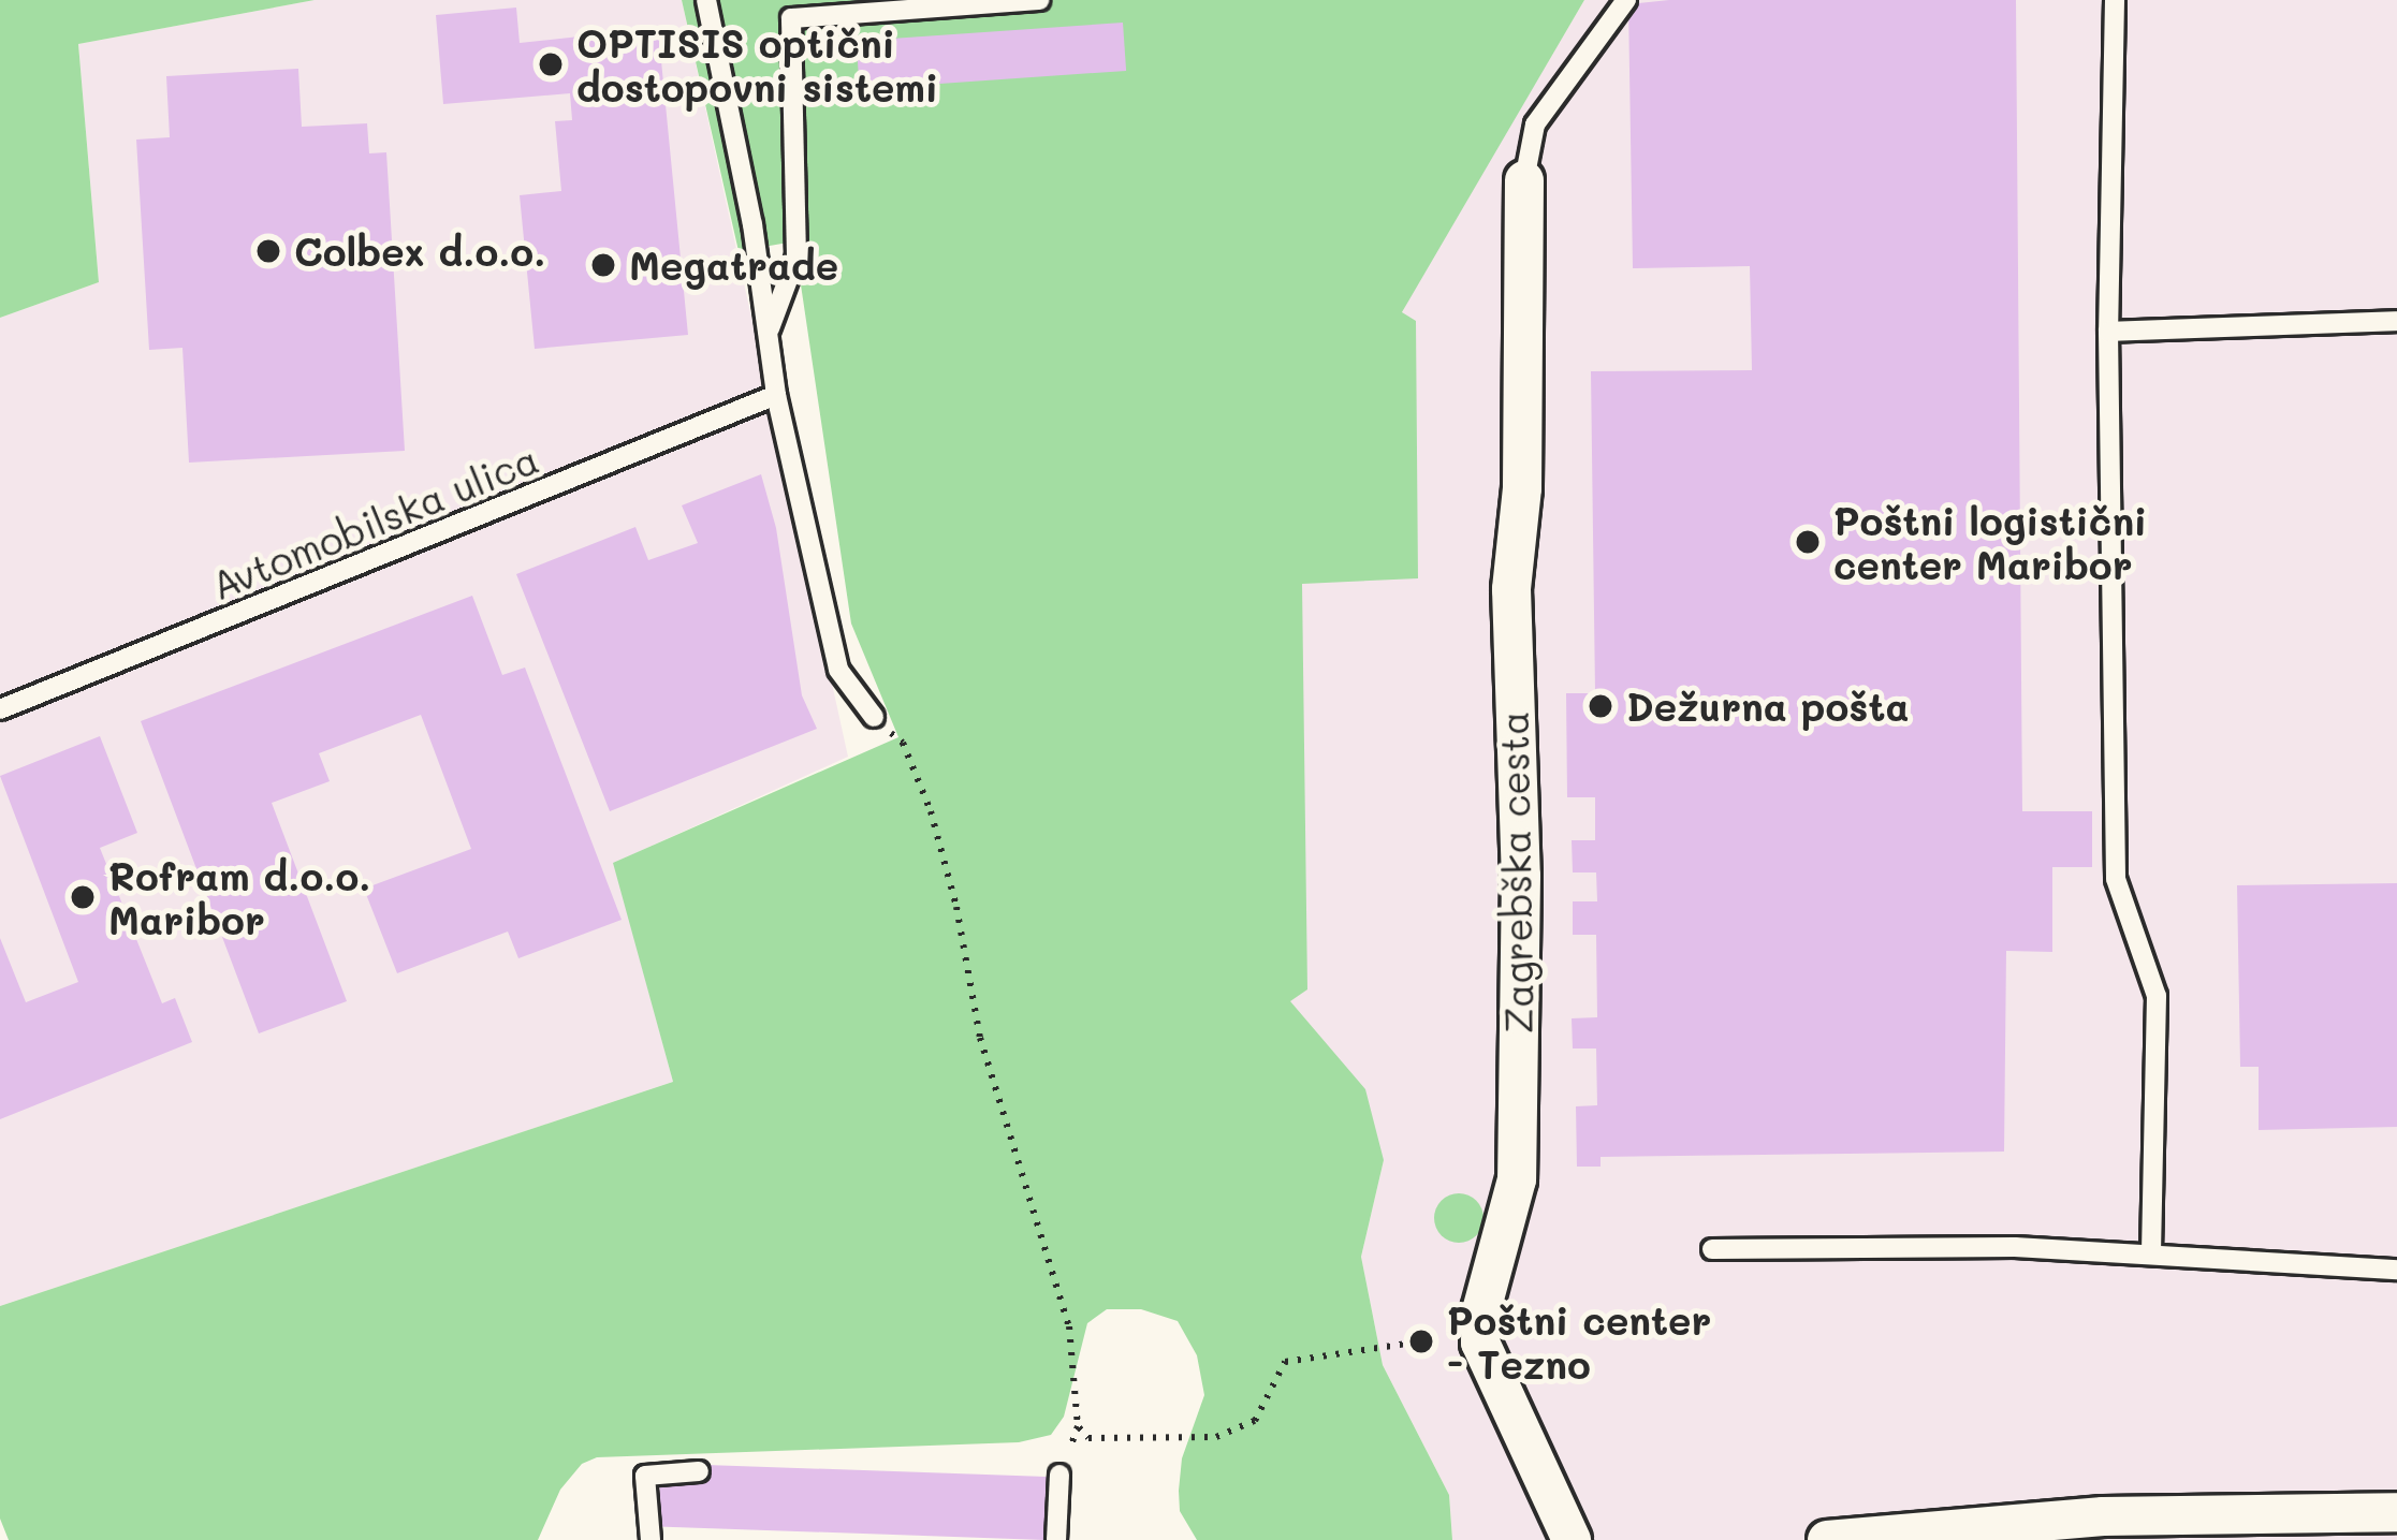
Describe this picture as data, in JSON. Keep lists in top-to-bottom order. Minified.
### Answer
{"streets":{"street":["Zagrebška cesta"],"lane":["Avtomobilska ulica"]},"places":["OPTISIS optični dostopovni sistemi","Colbex d.o.o.","Megatrade","Poštni logistični center Maribor","Dežurna pošta","Rofram d.o.o. Maribor","Poštni center - Tezno"]}
